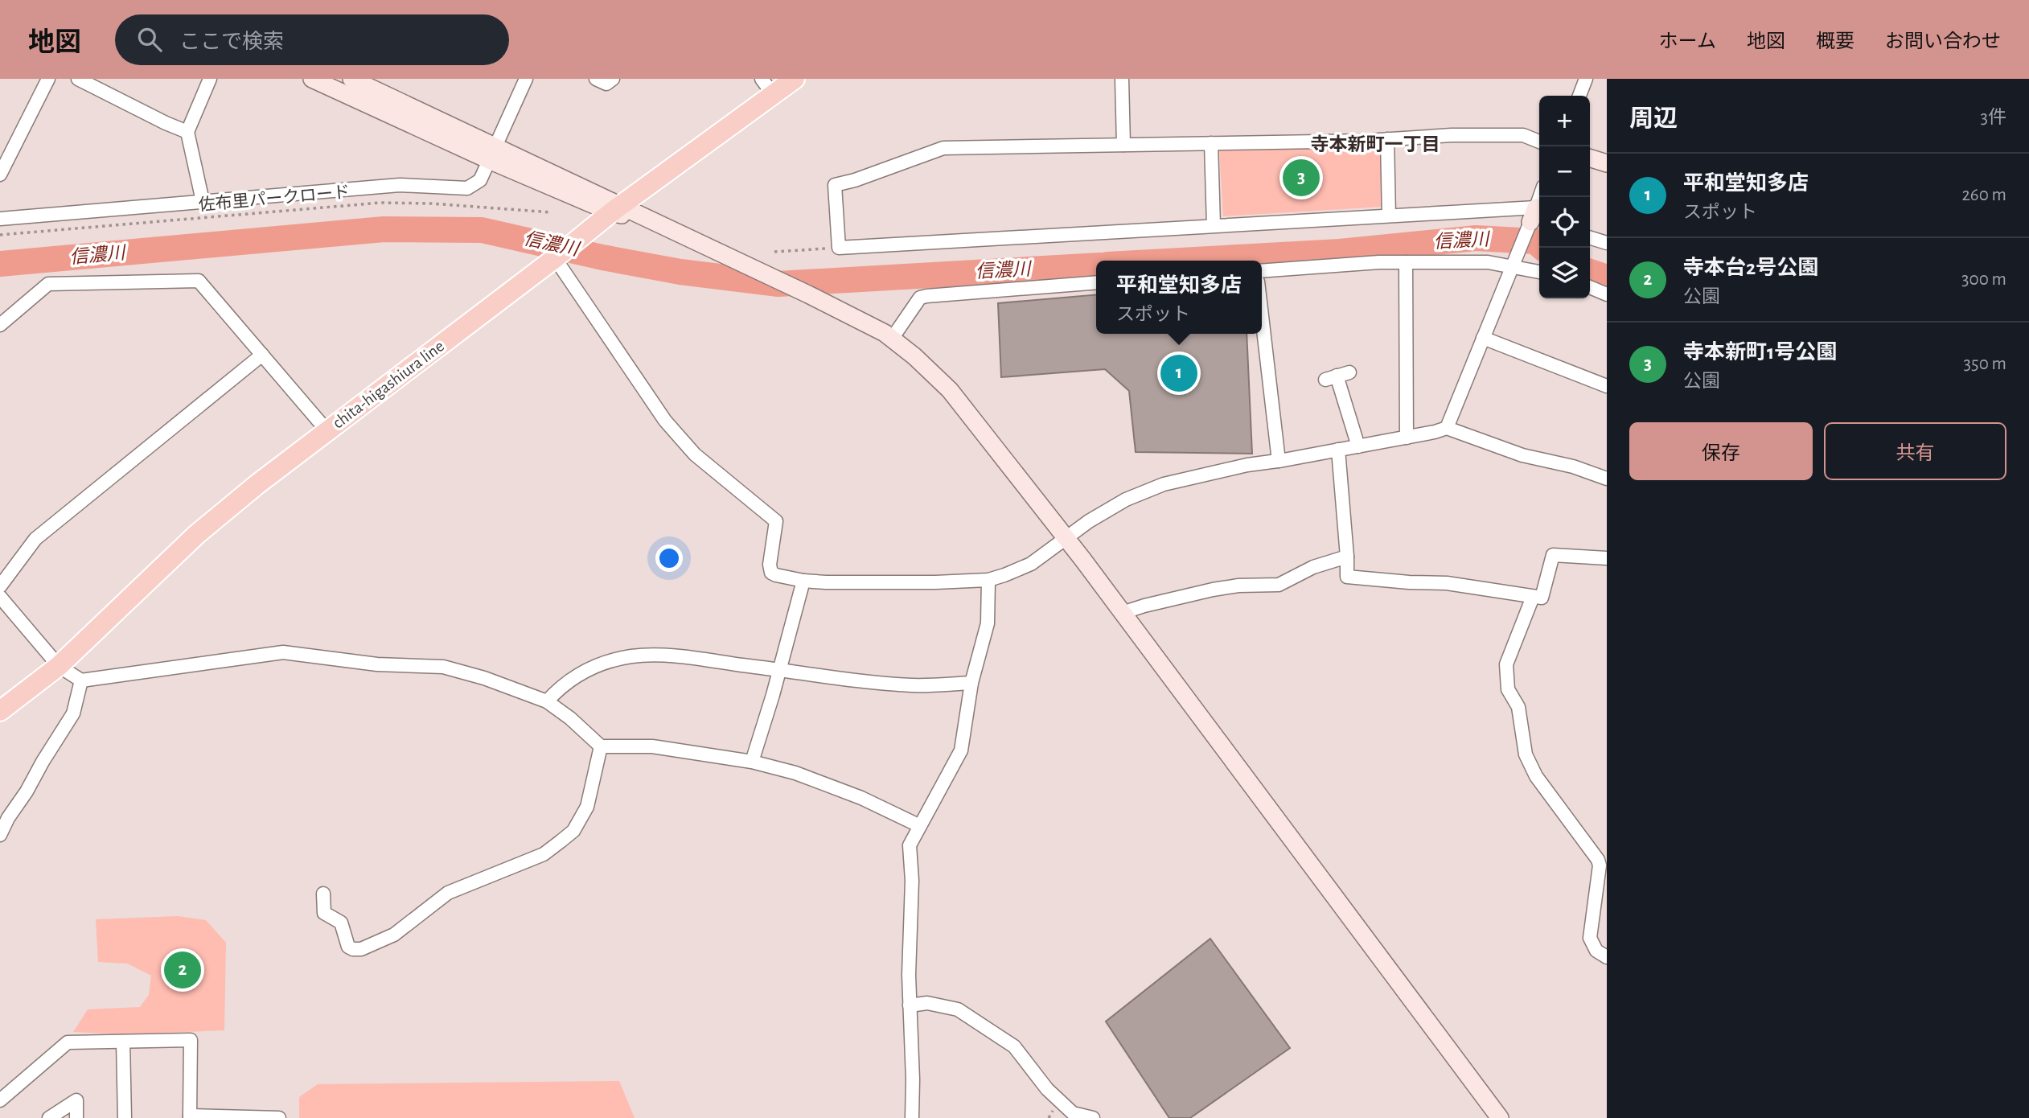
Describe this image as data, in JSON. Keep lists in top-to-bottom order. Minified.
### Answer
{"streets":{"main road":["chita-higashiura line"],"path":["佐布里パークロード"]},"districts":["寺本新町一丁目"],"water":["信濃川"],"page":{"header":"地図","search":"ここで検索","nav":["ホーム","地図","概要","お問い合わせ"],"heading":["周辺","3件"],"map_buttons":["+","−"],"list":[{"mark":"1","name":"平和堂知多店","note":"スポット","value":"260 m"},{"mark":"2","name":"寺本台2号公園","note":"公園","value":"300 m"},{"mark":"3","name":"寺本新町1号公園","note":"公園","value":"350 m"}],"pins":["3","1","2"],"popup":["平和堂知多店","スポット"],"buttons":["保存","共有"]}}
